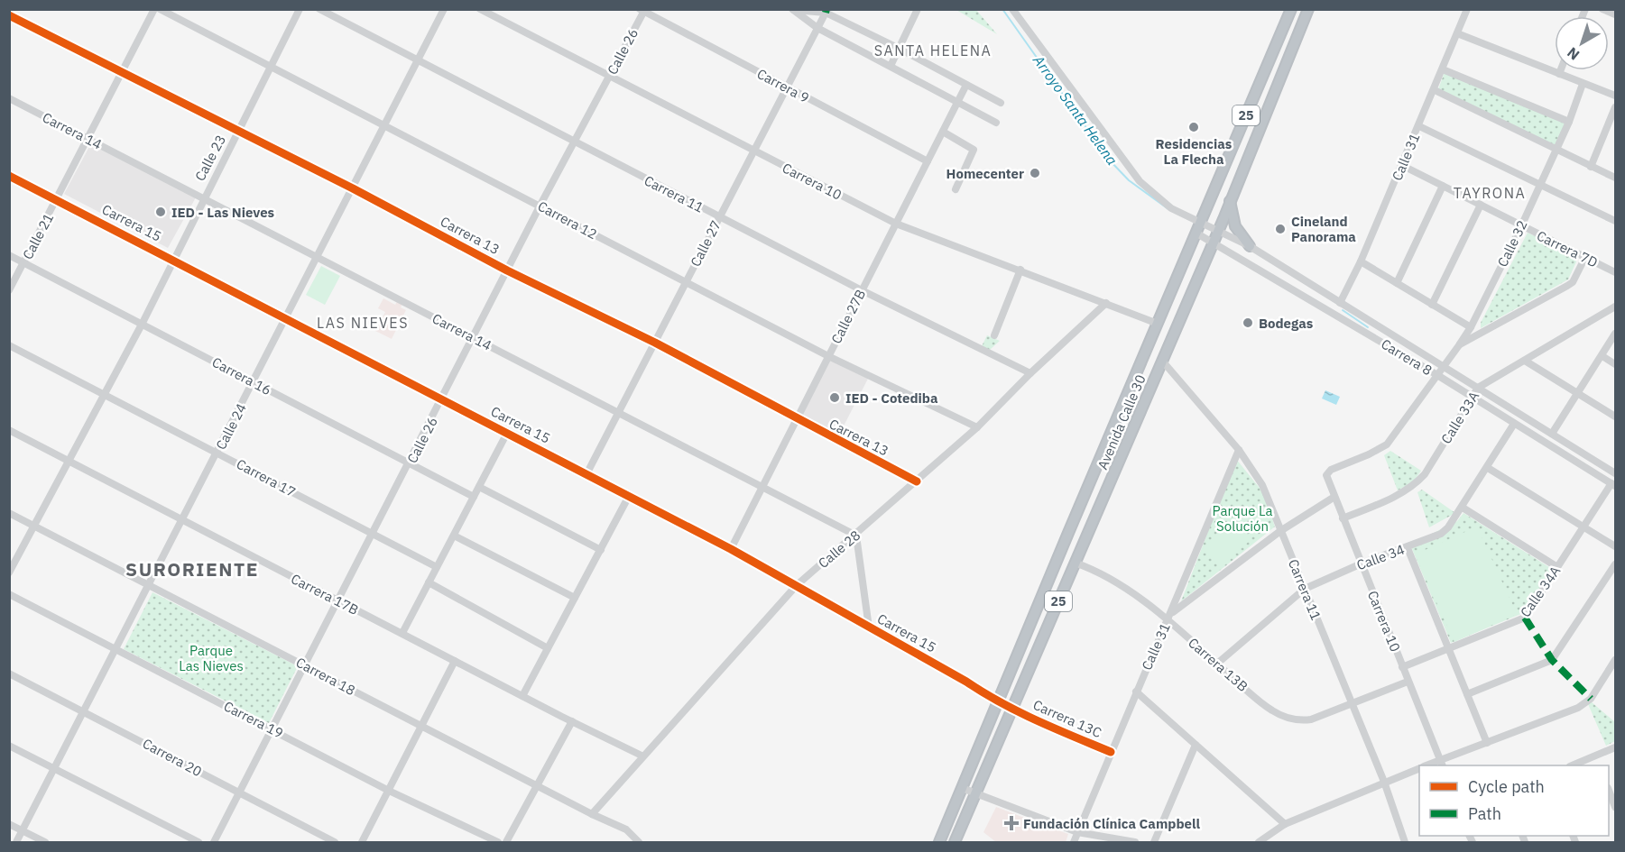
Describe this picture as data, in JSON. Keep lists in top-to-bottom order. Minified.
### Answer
{"streets":{"highway":["25","Avenida Calle 30"],"street":["Calle 26","Carrera 9","Carrera 14","Calle 31","Calle 23","Carrera 10","Carrera 11","Carrera 12","Carrera 15","Carrera 13","Calle 21","Calle 27","Calle 32","Carrera 7D","Calle 27B","Carrera 8","Carrera 16","Calle 33A","Calle 24","Carrera 17","Calle 28","Calle 34","Calle 34A","Carrera 17B","Carrera 13B","Carrera 18","Carrera 13C","Carrera 19","Carrera 20"]},"crossings":[["Calle 26","Carrera 9"],["Calle 26","Carrera 14"],["Calle 26","Carrera 10"],["Calle 26","Carrera 11"],["Calle 26","Carrera 12"],["Calle 26","Carrera 15"],["Calle 26","Carrera 13"],["Calle 26","Carrera 16"],["Calle 26","Carrera 17"],["Calle 26","Carrera 17B"],["Calle 26","Carrera 18"],["Calle 26","Carrera 19"],["Calle 26","Carrera 20"],["Carrera 9","Calle 27"],["Carrera 9","Calle 27B"],["Carrera 14","Calle 23"],["Carrera 14","Calle 21"],["Carrera 14","Calle 27"],["Carrera 14","Calle 27B"],["Carrera 14","Calle 24"],["Carrera 14","Calle 28"],["Calle 31","Carrera 11"],["Calle 31","Carrera 7D"],["Calle 31","Carrera 8"],["Calle 31","Carrera 13B"],["Calle 31","Carrera 13C"],["Calle 23","Carrera 12"],["Calle 23","Carrera 15"],["Calle 23","Carrera 13"],["Calle 23","Carrera 16"],["Calle 23","Carrera 17"],["Calle 23","Carrera 17B"],["Calle 23","Carrera 18"],["Carrera 10","Calle 27"],["Carrera 10","Calle 32"],["Carrera 10","Calle 27B"],["Carrera 10","Calle 33A"],["Carrera 10","Avenida Calle 30"],["Carrera 10","Calle 28"],["Carrera 10","Calle 34"],["Carrera 10","Calle 34A"],["Carrera 11","Calle 27"],["Carrera 11","Calle 27B"],["Carrera 11","Avenida Calle 30"],["Carrera 11","Calle 24"],["Carrera 11","Calle 28"],["Carrera 11","Calle 34"],["Carrera 11","Carrera 13B"],["Carrera 12","Calle 27"],["Carrera 12","Calle 27B"],["Carrera 12","Calle 24"],["Carrera 12","Calle 28"],["Carrera 15","Calle 21"],["Carrera 15","Calle 27"],["Carrera 15","Calle 27B"],["Carrera 15","Avenida Calle 30"],["Carrera 15","Calle 24"],["Carrera 15","Calle 28"],["Carrera 15","Carrera 13C"],["Carrera 13","Calle 21"],["Carrera 13","Calle 27"],["Carrera 13","Calle 27B"],["Carrera 13","Calle 24"],["Carrera 13","Calle 28"],["Calle 21","Carrera 16"],["Calle 32","Carrera 7D"],["Calle 32","Carrera 8"],["Carrera 8","Calle 33A"],["Carrera 8","Avenida Calle 30"],["Carrera 8","Calle 34"],["Carrera 8","Calle 34A"],["Carrera 16","Calle 24"],["Avenida Calle 30","Carrera 13B"],["Avenida Calle 30","Carrera 13C"],["Calle 24","Carrera 17"],["Calle 24","Carrera 17B"],["Calle 24","Carrera 18"],["Calle 24","Carrera 19"],["Calle 24","Carrera 20"],["Calle 28","Carrera 17B"],["Calle 28","Carrera 18"],["Calle 34","Carrera 13B"]],"districts":["SANTA HELENA","TAYRONA","LAS NIEVES","SURORIENTE"],"water":["Arroyo Santa Helena"],"parks":["Parque La Solución","Parque Las Nieves"],"places":{"other":["Residencias La Flecha","Homecenter","IED - Las Nieves","Cineland Panorama","Bodegas","IED - Cotediba"],"health":["Fundación Clínica Campbell"]},"legend":["Cycle path","Path"],"north":"bottom left"}
